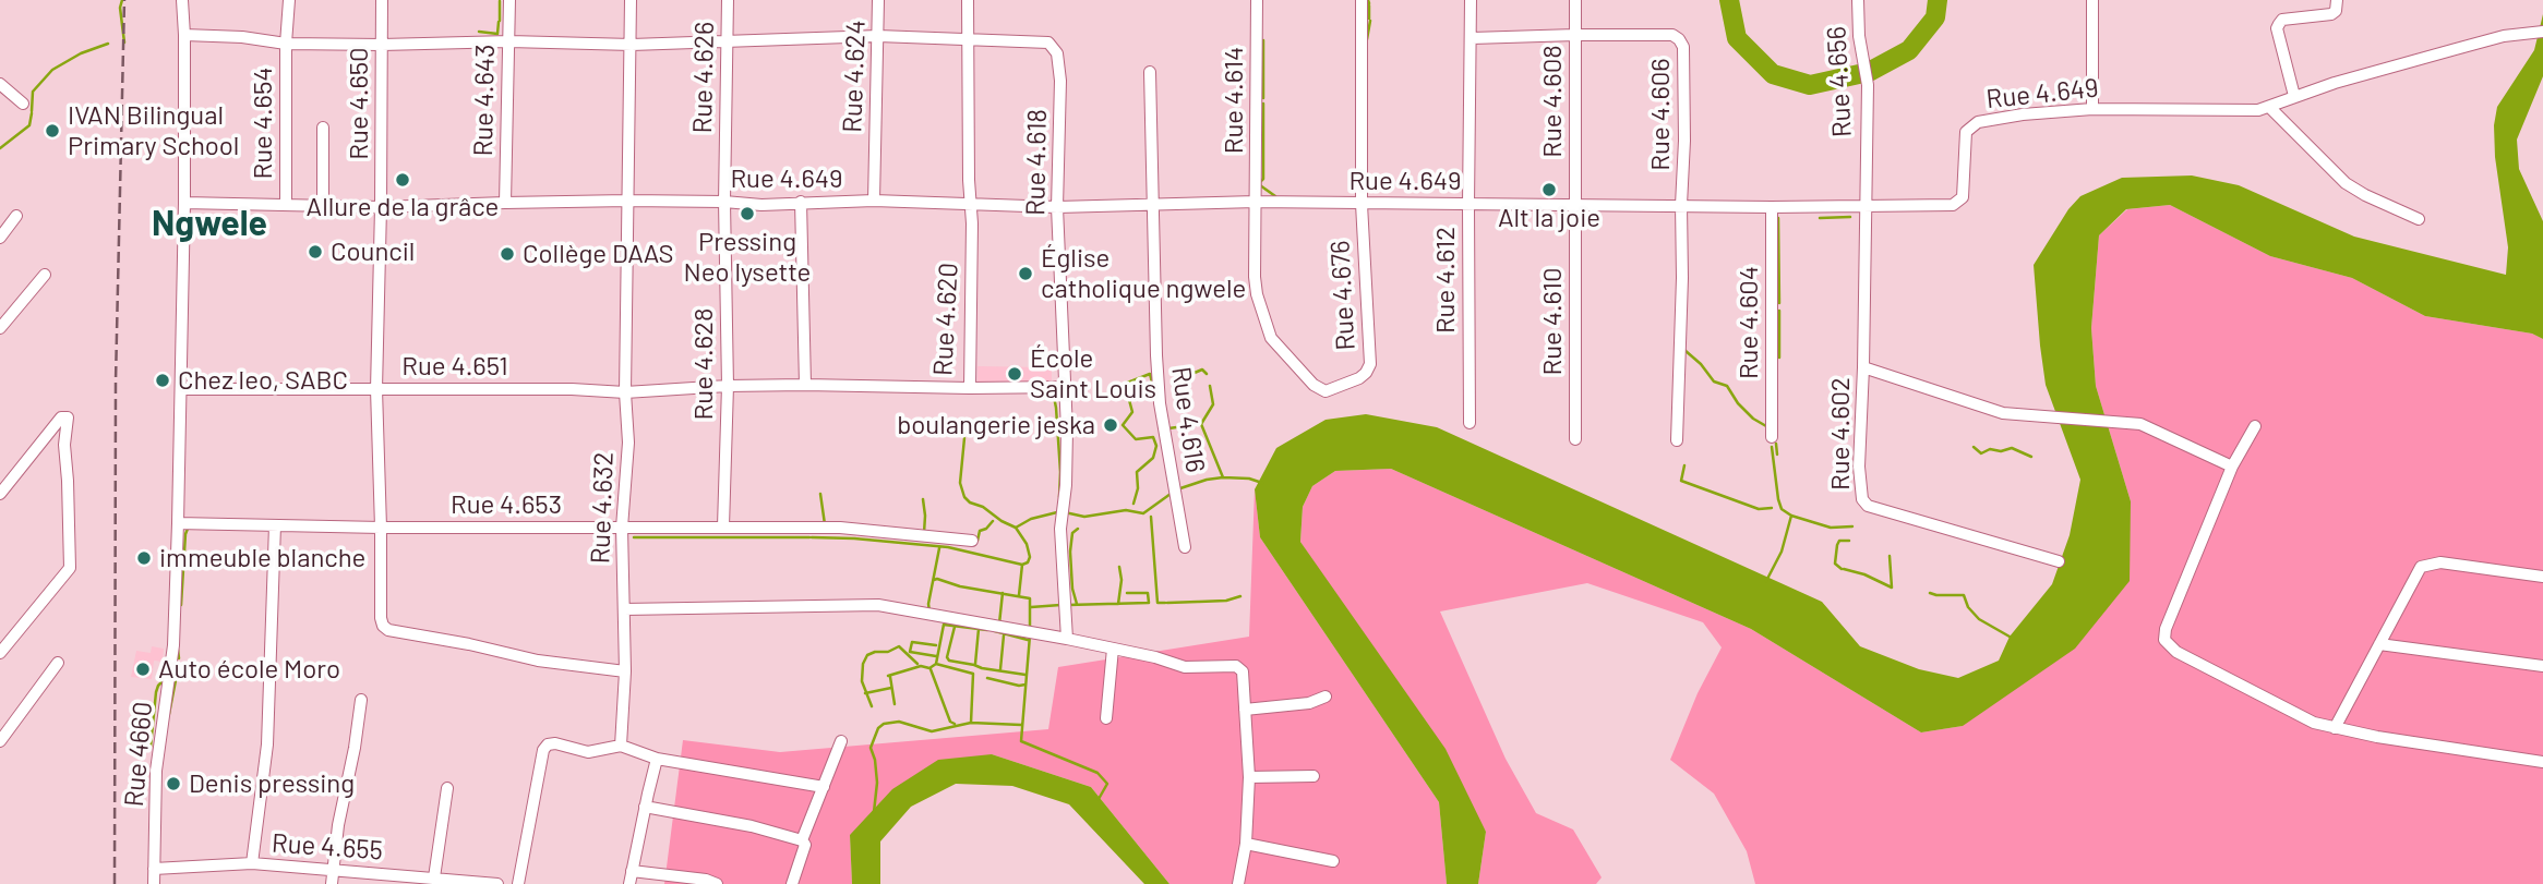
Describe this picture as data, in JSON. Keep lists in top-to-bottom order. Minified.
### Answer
{"streets":{"street":["Rue 4.624","Rue 4.626","Rue 4.656","Rue 4.649","Rue 4.643","Rue 4.614","Rue 4.608","Rue 4.650","Rue 4.606","Rue 4.654","Rue 4.618","Rue 4.612","Rue 4.676","Rue 4.620","Rue 4.610","Rue 4.604","Rue 4.628","Rue 4.651","Rue 4.616","Rue 4.602","Rue 4.653","Rue 4.632","Rue 4660","Rue 4.655"]},"crossings":[["Rue 4.624","Rue 4.649"],["Rue 4.624","Rue 4.618"],["Rue 4.626","Rue 4.649"],["Rue 4.626","Rue 4.618"],["Rue 4.626","Rue 4.628"],["Rue 4.656","Rue 4.649"],["Rue 4.656","Rue 4.602"],["Rue 4.649","Rue 4.643"],["Rue 4.649","Rue 4.614"],["Rue 4.649","Rue 4.608"],["Rue 4.649","Rue 4.650"],["Rue 4.649","Rue 4.606"],["Rue 4.649","Rue 4.654"],["Rue 4.649","Rue 4.618"],["Rue 4.649","Rue 4.612"],["Rue 4.649","Rue 4.676"],["Rue 4.649","Rue 4.620"],["Rue 4.649","Rue 4.610"],["Rue 4.649","Rue 4.604"],["Rue 4.649","Rue 4.628"],["Rue 4.649","Rue 4.616"],["Rue 4.649","Rue 4.602"],["Rue 4.649","Rue 4.632"],["Rue 4.649","Rue 4660"],["Rue 4.643","Rue 4.618"],["Rue 4.614","Rue 4.676"],["Rue 4.608","Rue 4.606"],["Rue 4.608","Rue 4.610"],["Rue 4.650","Rue 4.618"],["Rue 4.650","Rue 4.651"],["Rue 4.650","Rue 4.653"],["Rue 4.654","Rue 4.618"],["Rue 4.618","Rue 4.620"],["Rue 4.618","Rue 4.632"],["Rue 4.618","Rue 4660"],["Rue 4.620","Rue 4.628"],["Rue 4.620","Rue 4.651"],["Rue 4.628","Rue 4.651"],["Rue 4.628","Rue 4.653"],["Rue 4.651","Rue 4.632"],["Rue 4.651","Rue 4660"],["Rue 4.653","Rue 4.632"],["Rue 4.653","Rue 4660"],["Rue 4660","Rue 4.655"]],"districts":["Ngwele"],"places":["IVAN Bilingual Primary School","Allure de la grâce","Alt la joie","Pressing Neo lysette","Council","Collège DAAS","Église catholique ngwele","École Saint Louis","Chez leo, SABC","boulangerie jeska","immeuble blanche","Auto école Moro","Denis pressing"]}
